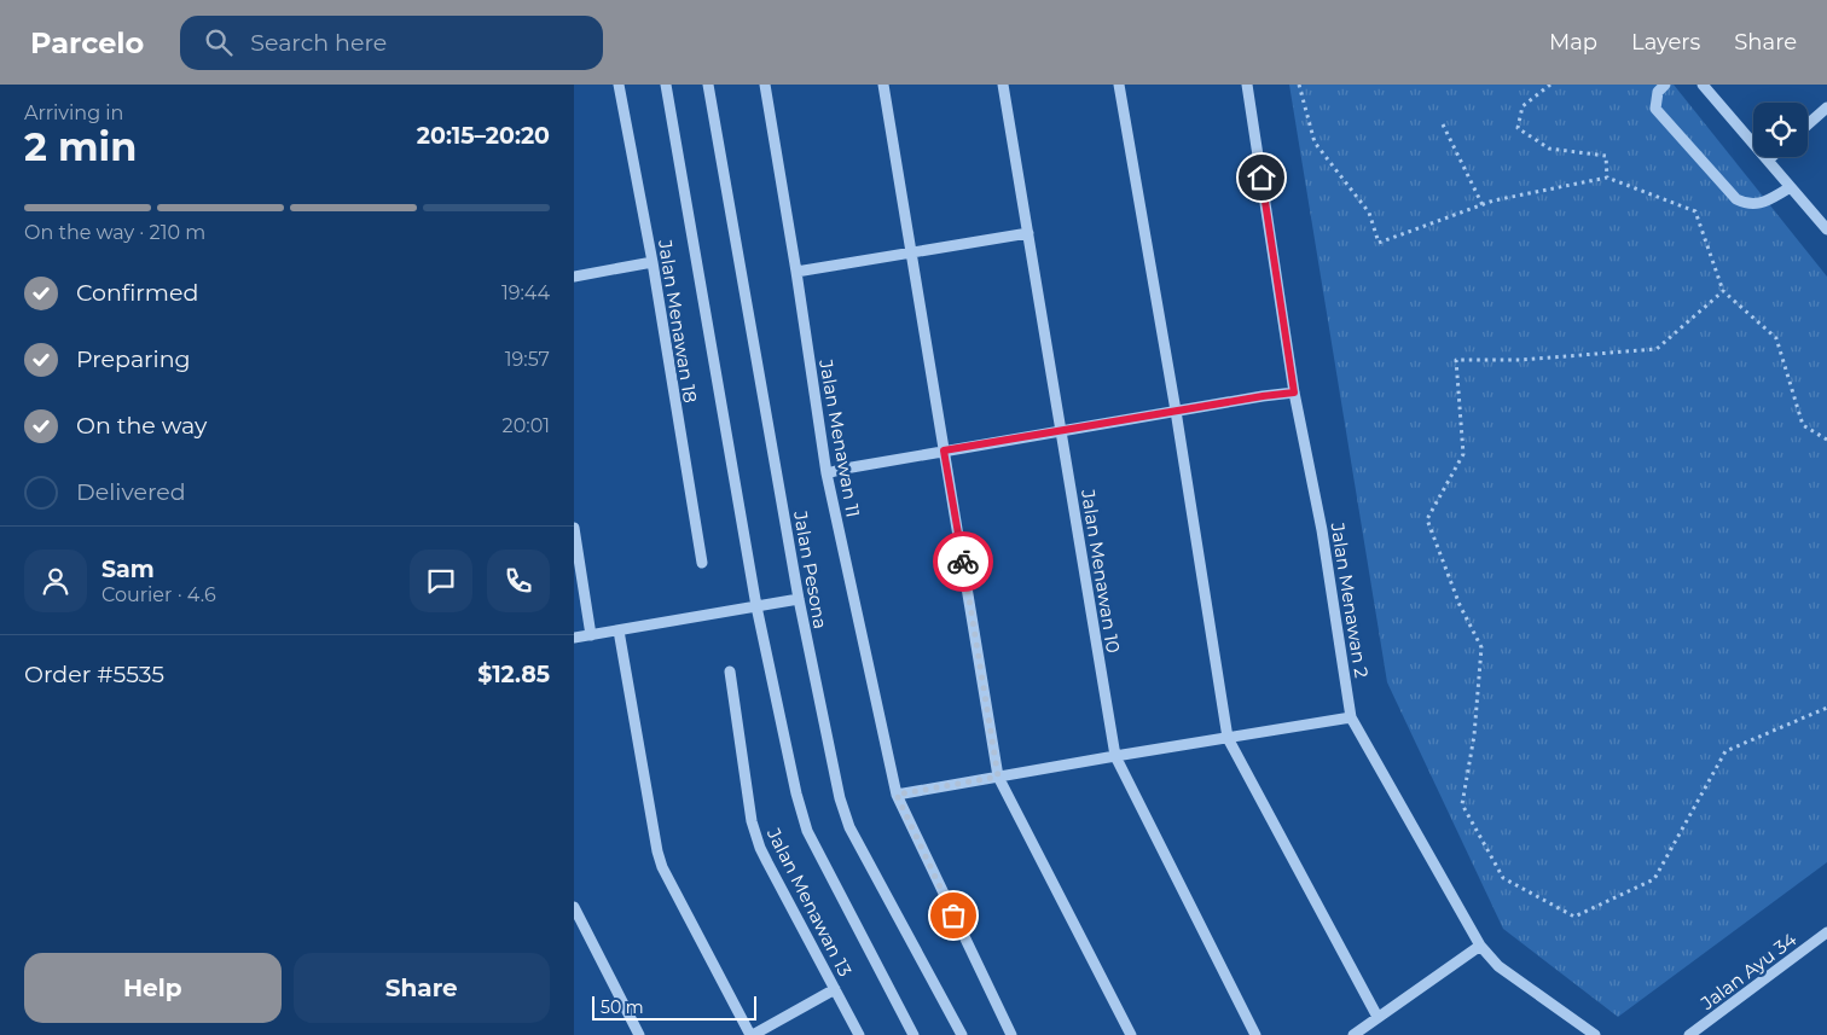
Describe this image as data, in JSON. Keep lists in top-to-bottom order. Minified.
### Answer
{"streets":{"street":["Jalan Menawan 18","Jalan Menawan 11","Jalan Pesona","Jalan Menawan 10","Jalan Menawan 2","Jalan Menawan 13","Jalan Ayu 34"]},"scale_bar":"50 m","page":{"header":"Parcelo","search":"Search here","nav":["Map","Layers","Share"],"heading":["2 min","Arriving in","20:15–20:20"],"panel":["Sam","Courier · 4.6","Order #5535","$12.85"],"bar":"On the way · 210 m","list":[["Confirmed","19:44"],["Preparing","19:57"],["On the way","20:01"],"Delivered"],"buttons":["Help","Share"],"scale":"50 m"}}
